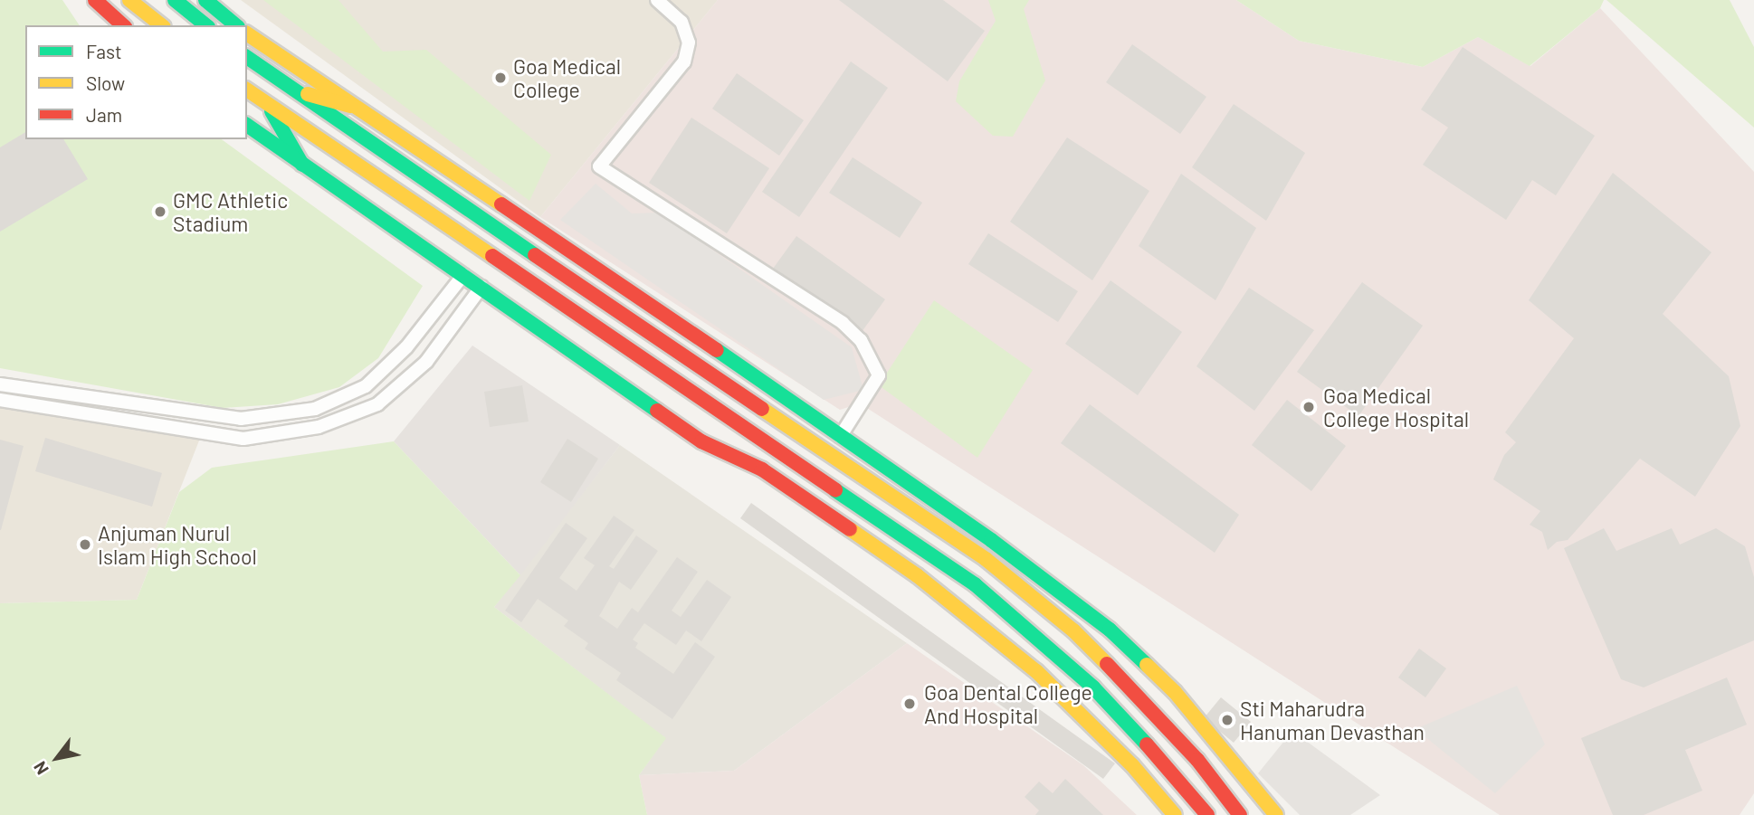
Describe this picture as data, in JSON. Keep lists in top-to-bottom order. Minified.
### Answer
{"places":["Goa Medical College","GMC Athletic Stadium","Goa Medical College Hospital","Anjuman Nurul Islam High School","Goa Dental College And Hospital","Sti Maharudra Hanuman Devasthan"],"legend":["Fast","Slow","Jam"],"north":"bottom left"}
